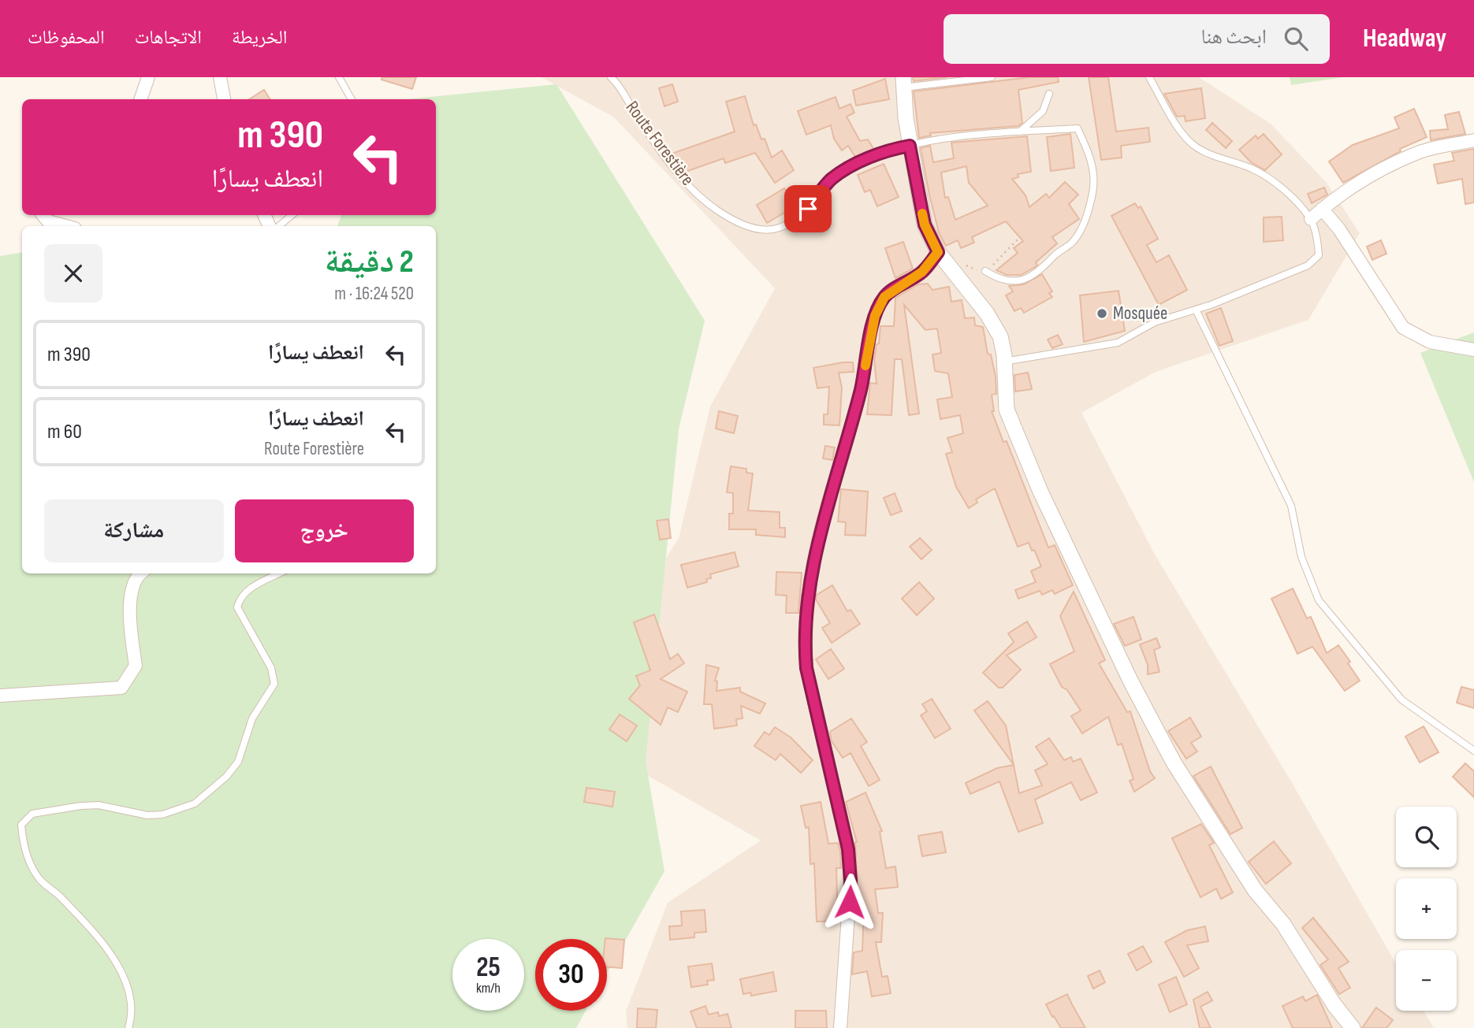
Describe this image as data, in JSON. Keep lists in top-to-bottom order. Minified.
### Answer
{"streets":{"lane":["Route Forestière"]},"places":["Mosquée"],"page":{"header":"Headway","search":"ابحث هنا","nav":["الخريطة","الاتجاهات","المحفوظات"],"turn":["390 m","انعطف يسارًا"],"heading":["2 دقيقة","520 m · 16:24"],"list":[{"name":"انعطف يسارًا","value":"390 m"},{"name":"انعطف يسارًا","note":"Route Forestière","value":"60 m"}],"buttons":["خروج","مشاركة"],"map_buttons":["+","−"],"speed":"25 km/h","limit":"30"}}
